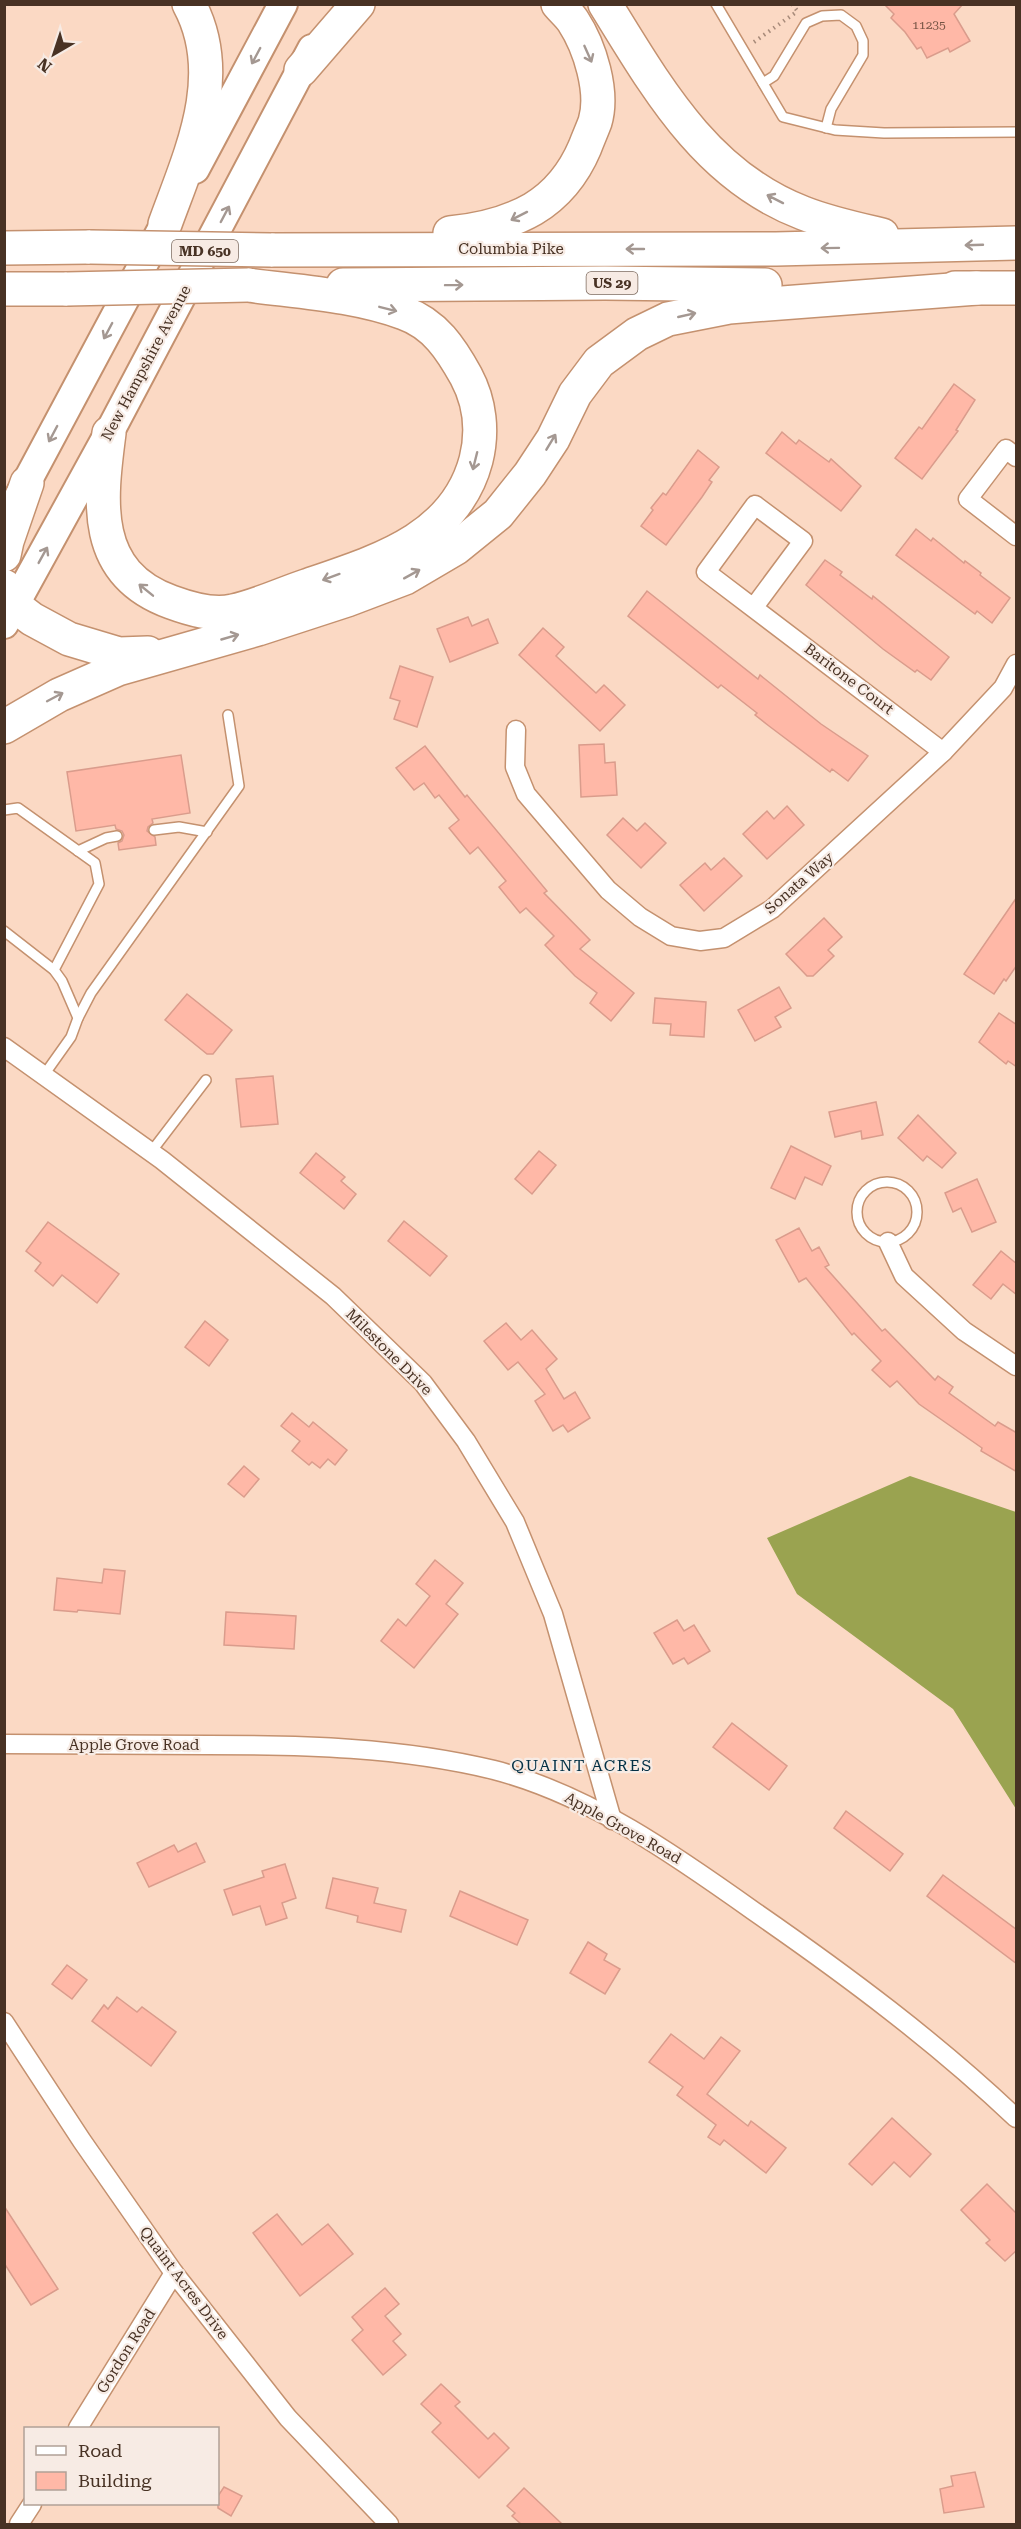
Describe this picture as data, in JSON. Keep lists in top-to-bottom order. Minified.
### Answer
{"streets":{"highway":["Columbia Pike","US 29"],"main road":["MD 650","New Hampshire Avenue"],"street":["Baritone Court","Sonata Way","Milestone Drive","Apple Grove Road","Quaint Acres Drive","Gordon Road"]},"crossings":[["Baritone Court","Sonata Way"],["Milestone Drive","Apple Grove Road"],["Quaint Acres Drive","Gordon Road"]],"districts":["QUAINT ACRES"],"house_numbers":["11235"],"legend":["Road","Building"],"north":"bottom left"}
